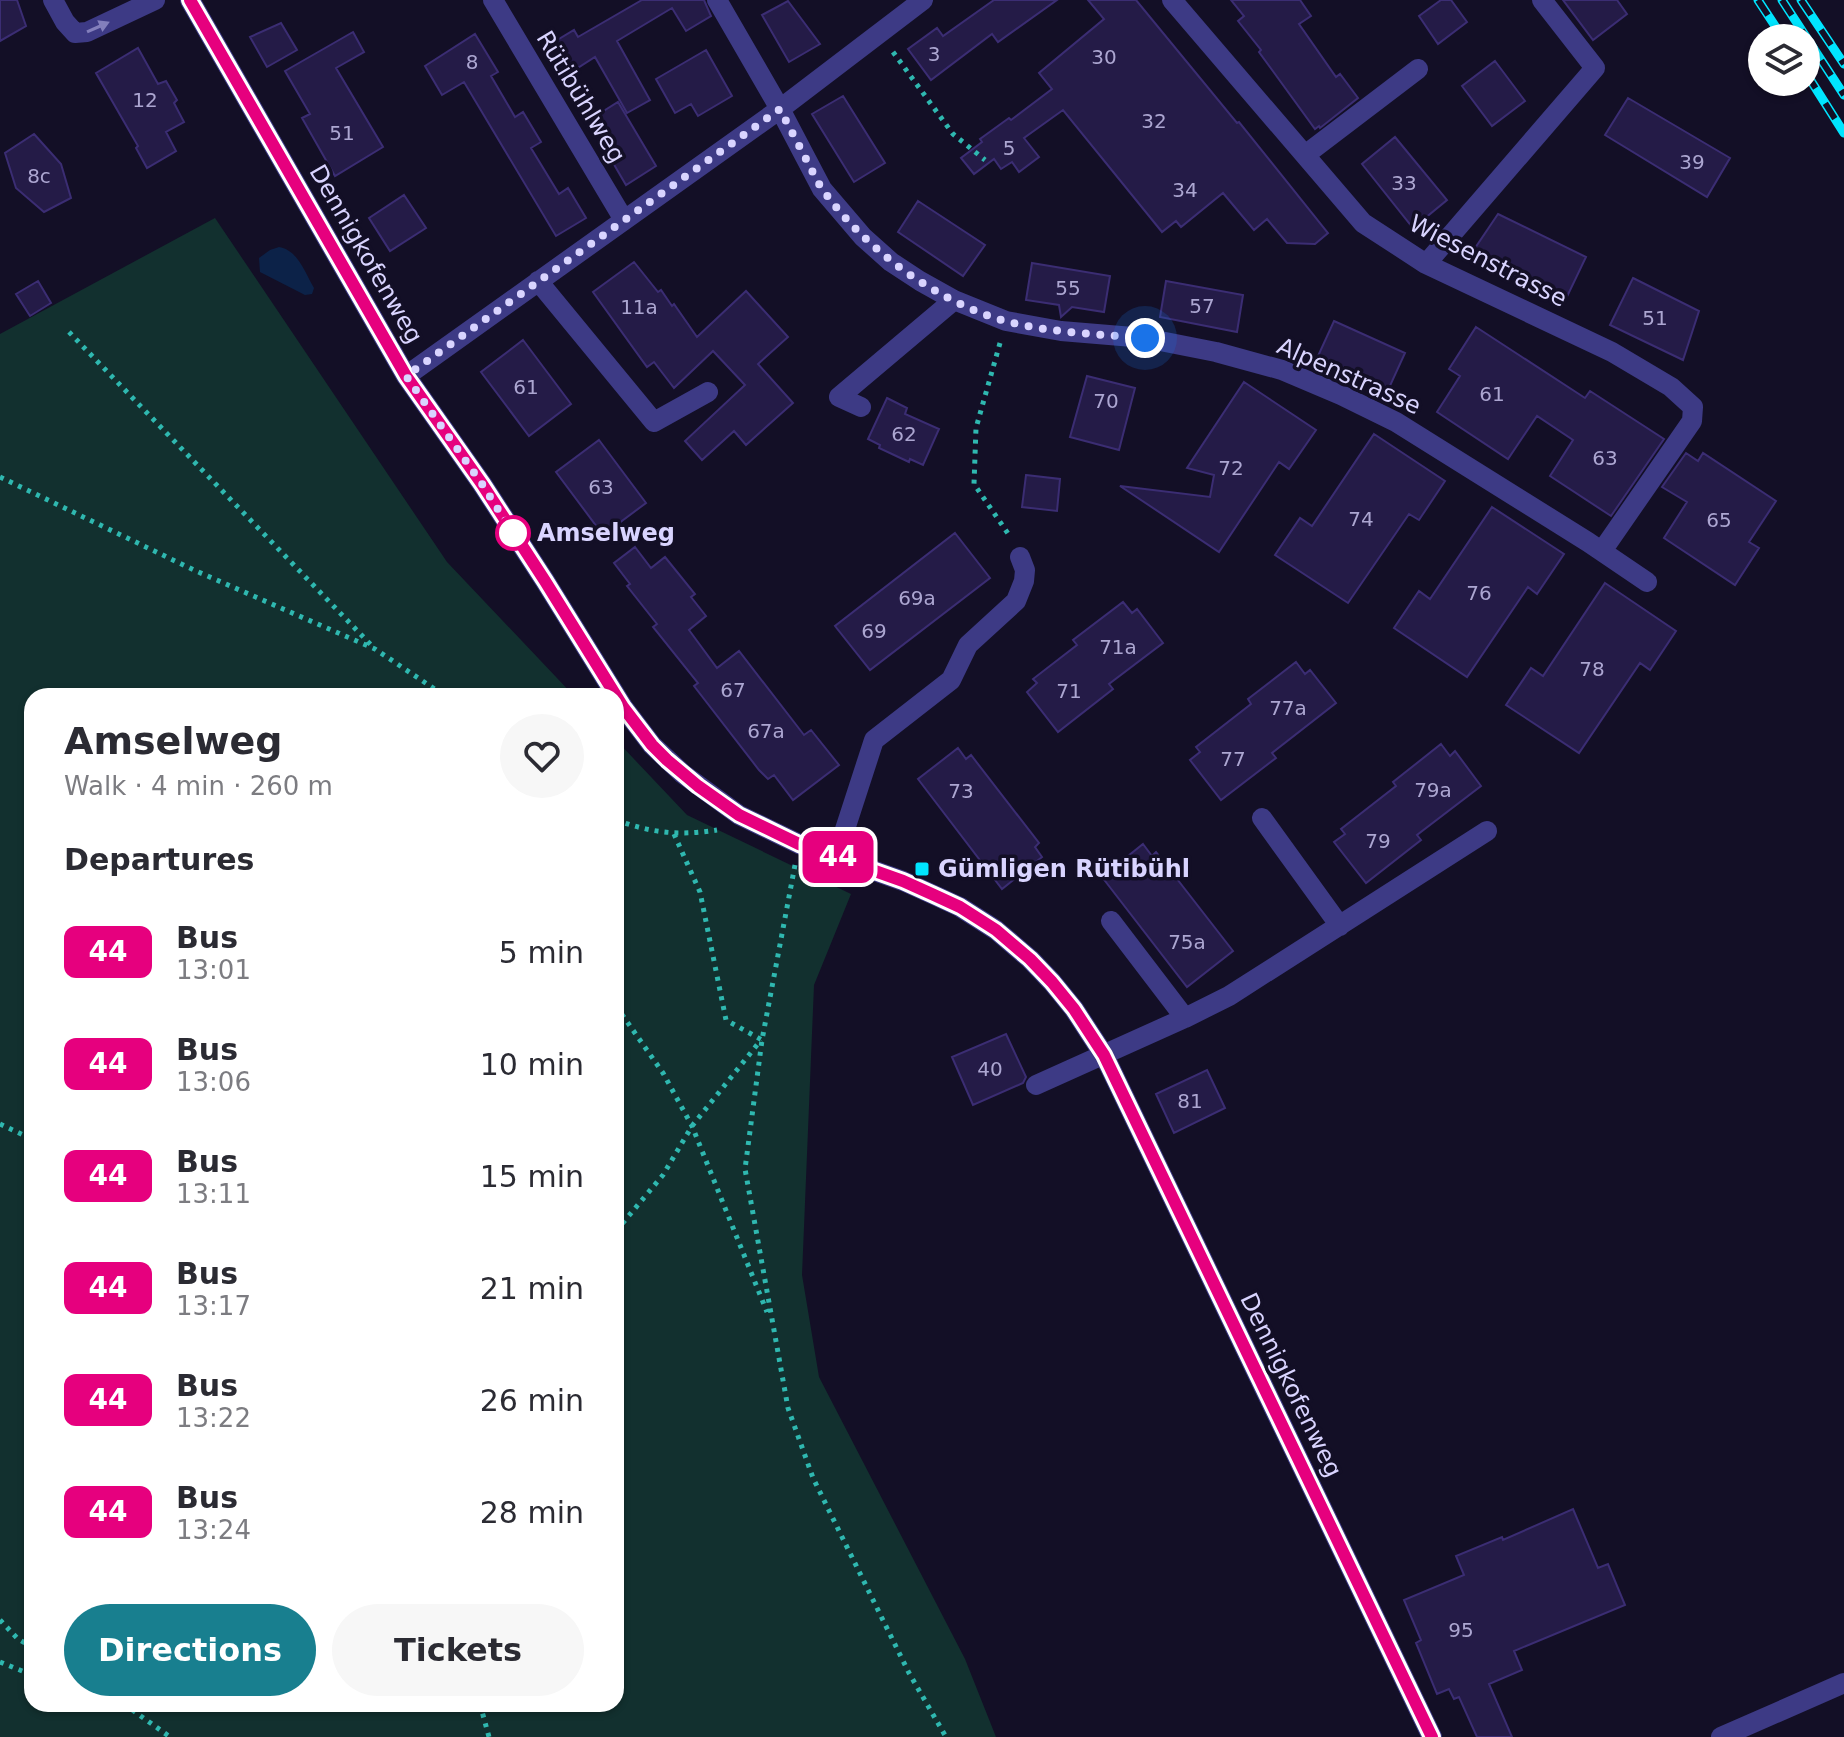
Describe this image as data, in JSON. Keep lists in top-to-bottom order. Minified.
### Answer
{"streets":{"street":["Rütibühlweg","Dennigkofenweg","Wiesenstrasse","Alpenstrasse"]},"crossings":[["Wiesenstrasse","Alpenstrasse"]],"places":{"other":["Amselweg"],"transit":["Gümligen Rütibühl"]},"lines":["bus line 44"],"house_numbers":["3","30","8","12","32","51","5","39","8c","33","34","55","57","11a","51","61","61","70","62","63","72","63","74","65","76","69a","69","71a","78","67","71","77a","67a","77","79a","73","79","75a","40","81","95"],"page":{"on_map":"44","heading":[["Amselweg","Walk · 4 min · 260 m"],"Departures"],"list":[{"mark":"44","name":"Bus","note":"13:01","value":"5 min"},{"mark":"44","name":"Bus","note":"13:06","value":"10 min"},{"mark":"44","name":"Bus","note":"13:11","value":"15 min"},{"mark":"44","name":"Bus","note":"13:17","value":"21 min"},{"mark":"44","name":"Bus","note":"13:22","value":"26 min"},{"mark":"44","name":"Bus","note":"13:24","value":"28 min"}],"buttons":["Directions","Tickets"]}}
